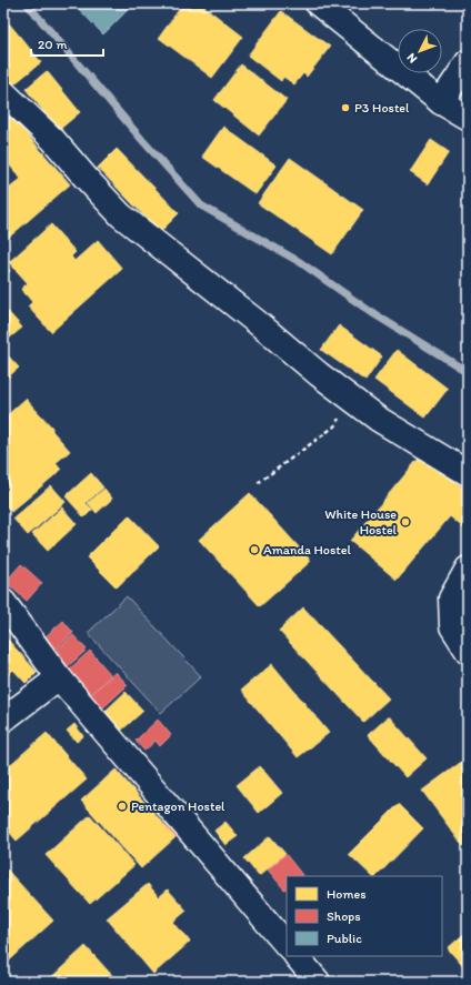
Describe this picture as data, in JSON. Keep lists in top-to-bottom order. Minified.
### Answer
{"places":["P3 Hostel","White House Hostel","Amanda Hostel","Pentagon Hostel"],"legend":["Homes","Shops","Public"],"scale_bar":"20 m","north":"bottom left"}
